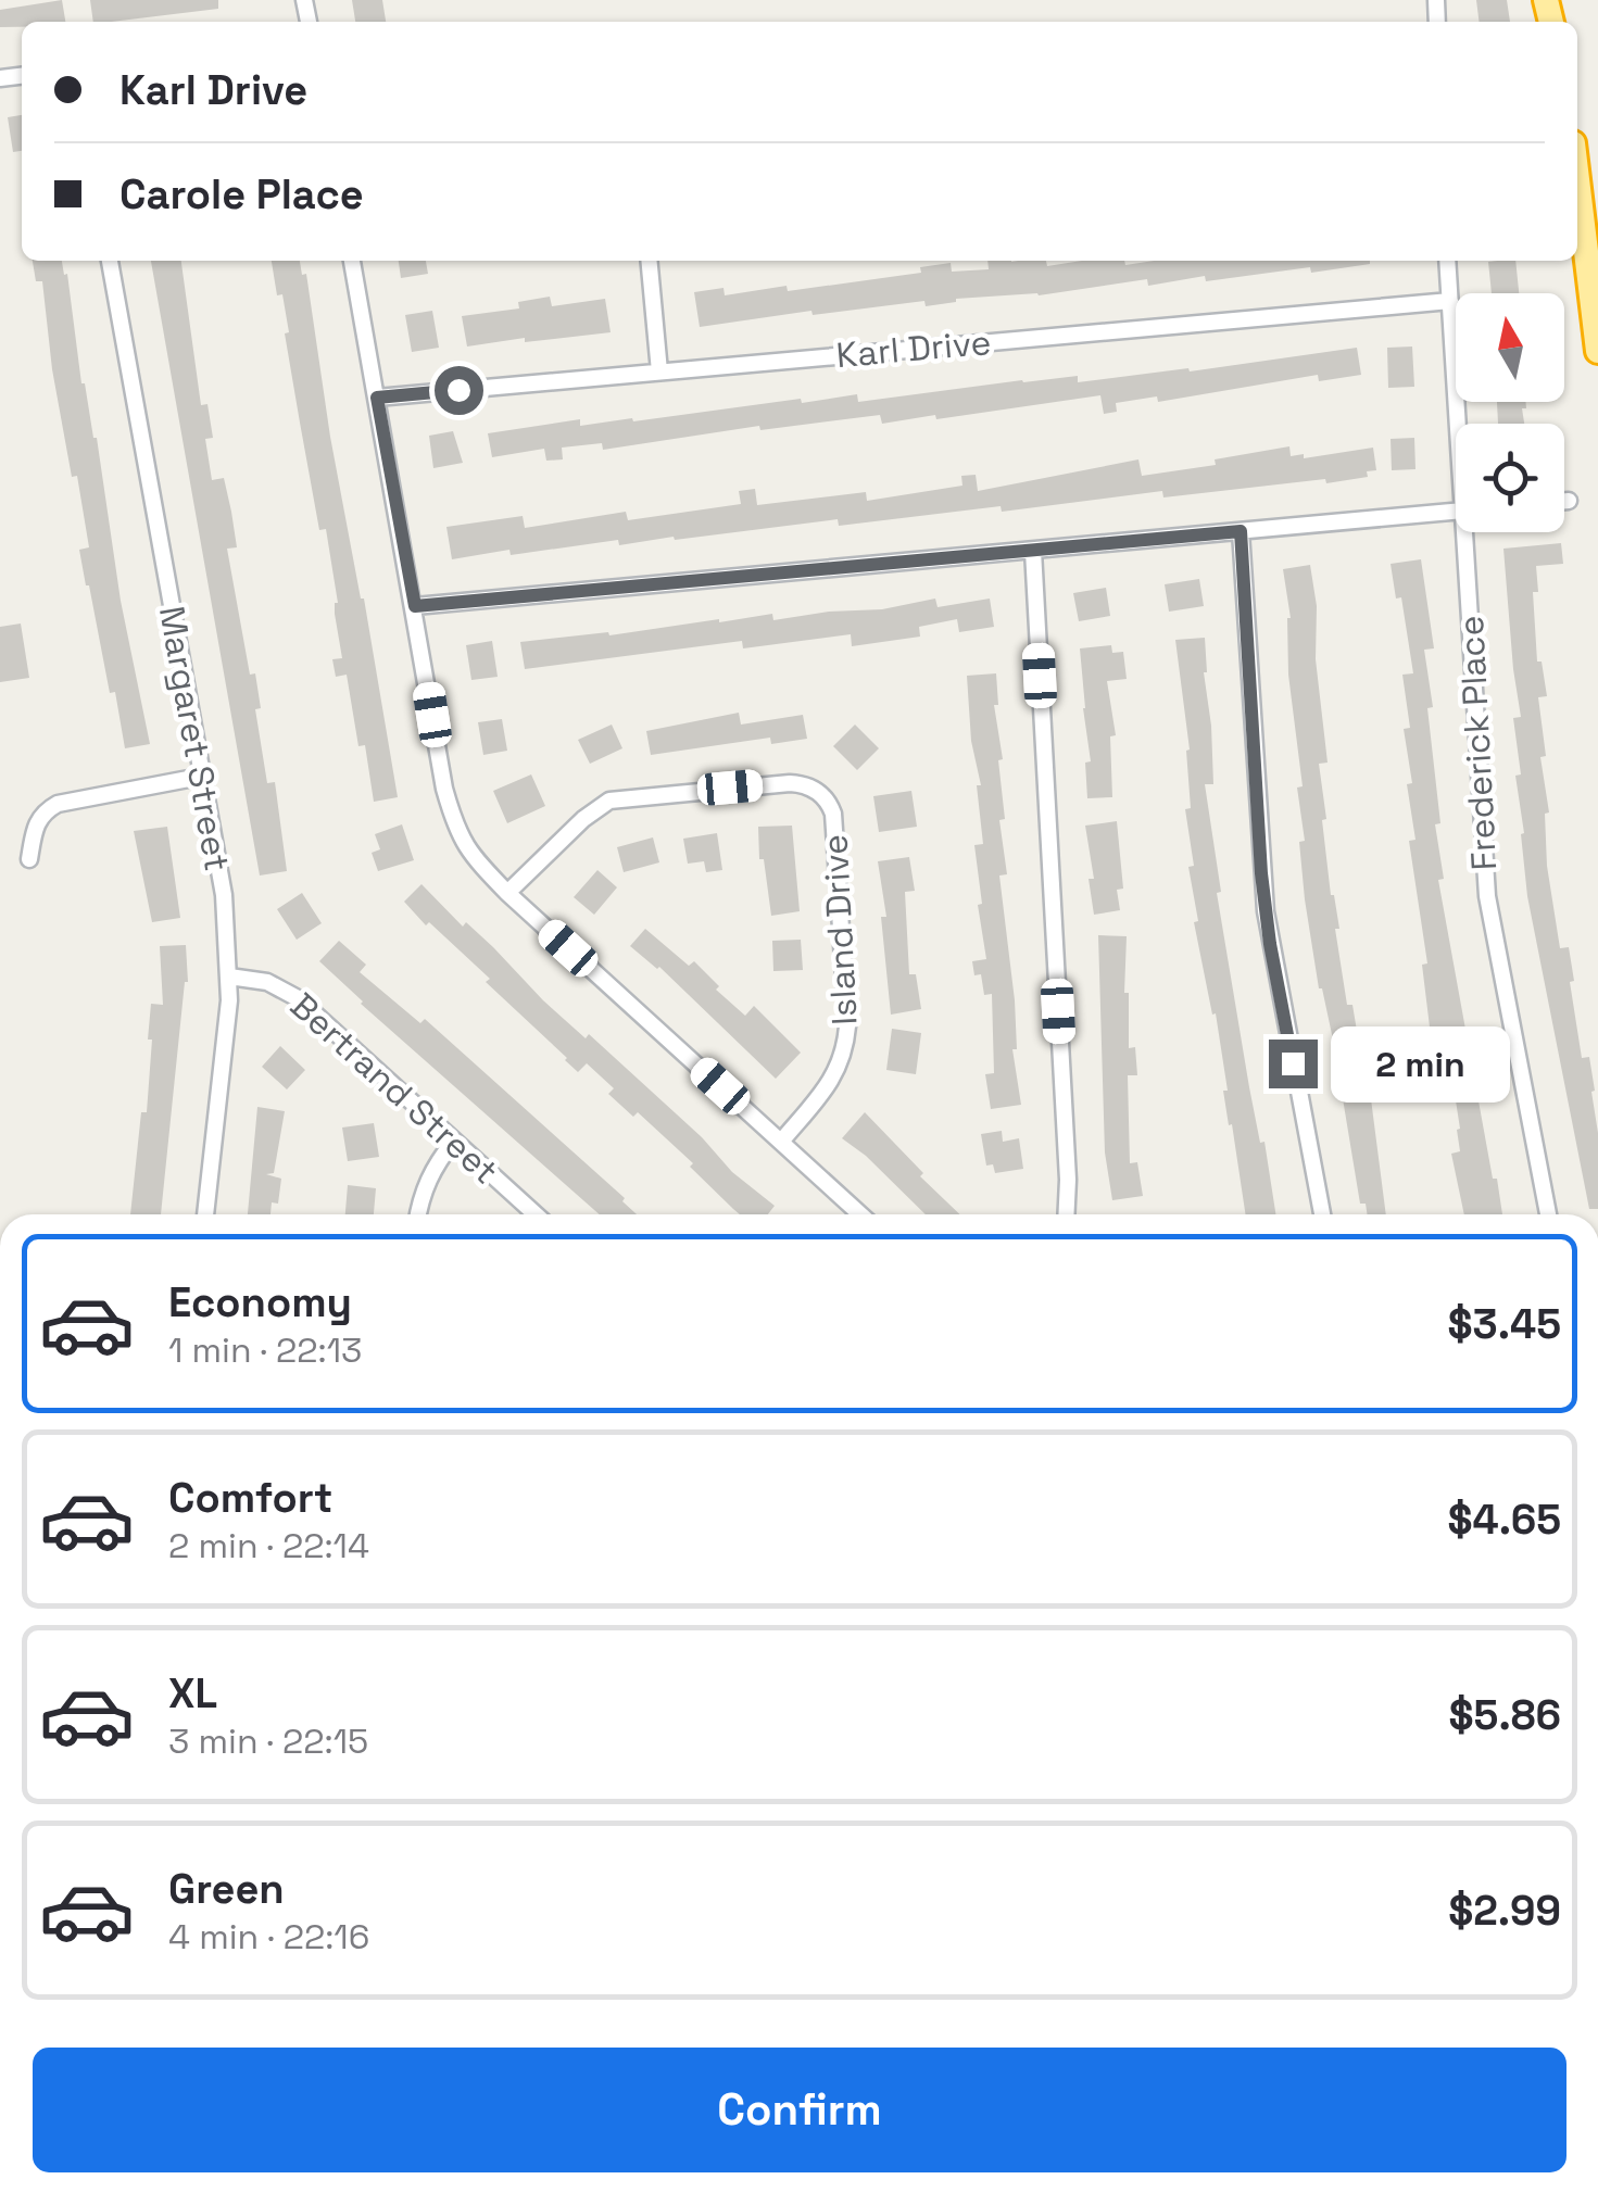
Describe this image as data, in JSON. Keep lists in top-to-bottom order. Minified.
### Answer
{"streets":{"street":["Karl Drive","Margaret Street","Frederick Place","Island Drive","Bertrand Street"]},"crossings":[["Karl Drive","Frederick Place"],["Margaret Street","Bertrand Street"]],"north":"top","page":{"banner":["Karl Drive","Carole Place"],"bubble":"2 min","list":[{"name":"Economy","note":"1 min · 22:13","value":"$3.45"},{"name":"Comfort","note":"2 min · 22:14","value":"$4.65"},{"name":"XL","note":"3 min · 22:15","value":"$5.86"},{"name":"Green","note":"4 min · 22:16","value":"$2.99"}],"buttons":"Confirm"}}
